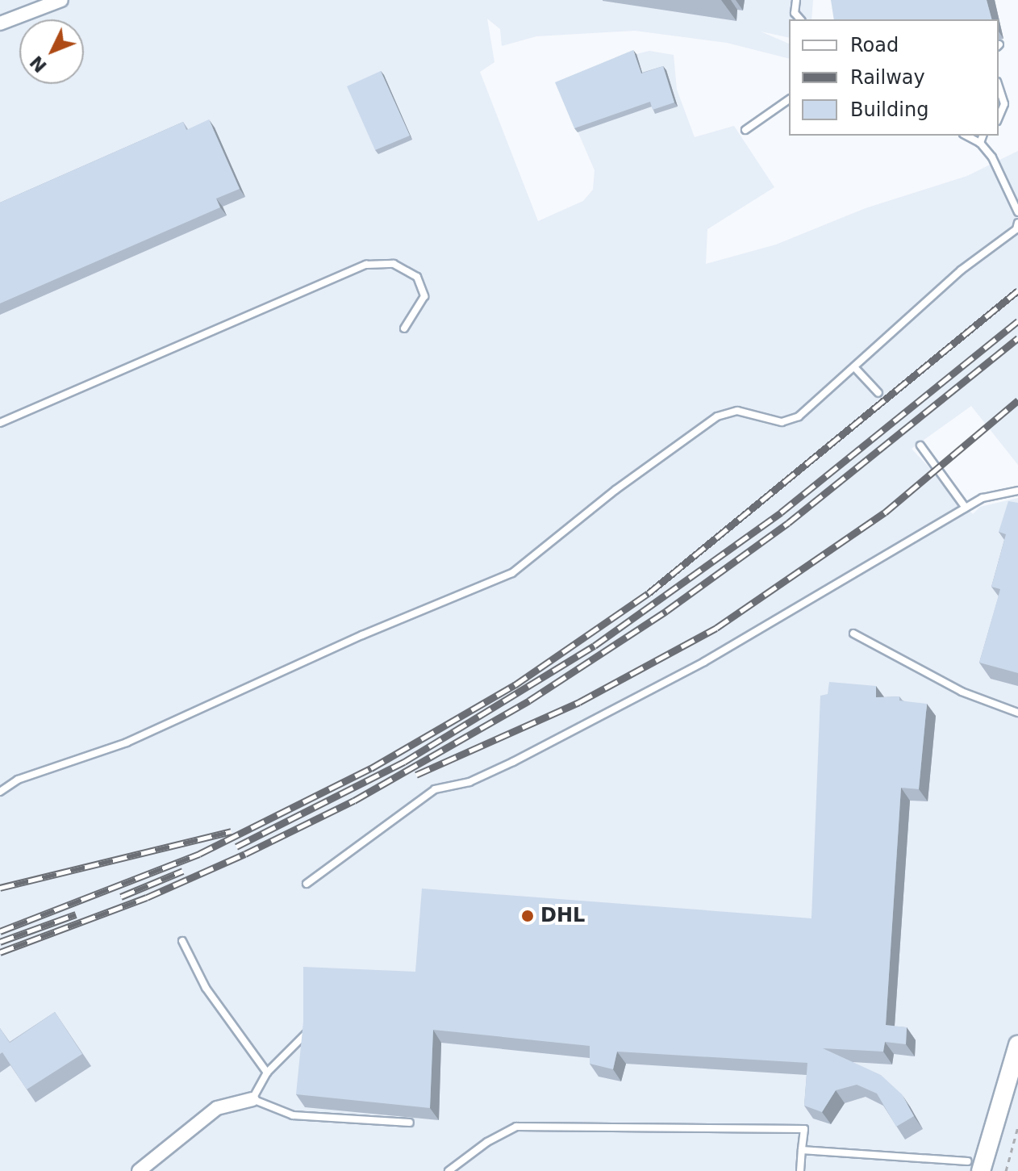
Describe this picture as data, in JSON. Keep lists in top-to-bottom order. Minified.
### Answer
{"places":["DHL"],"legend":["Road","Railway","Building"],"north":"bottom left"}
